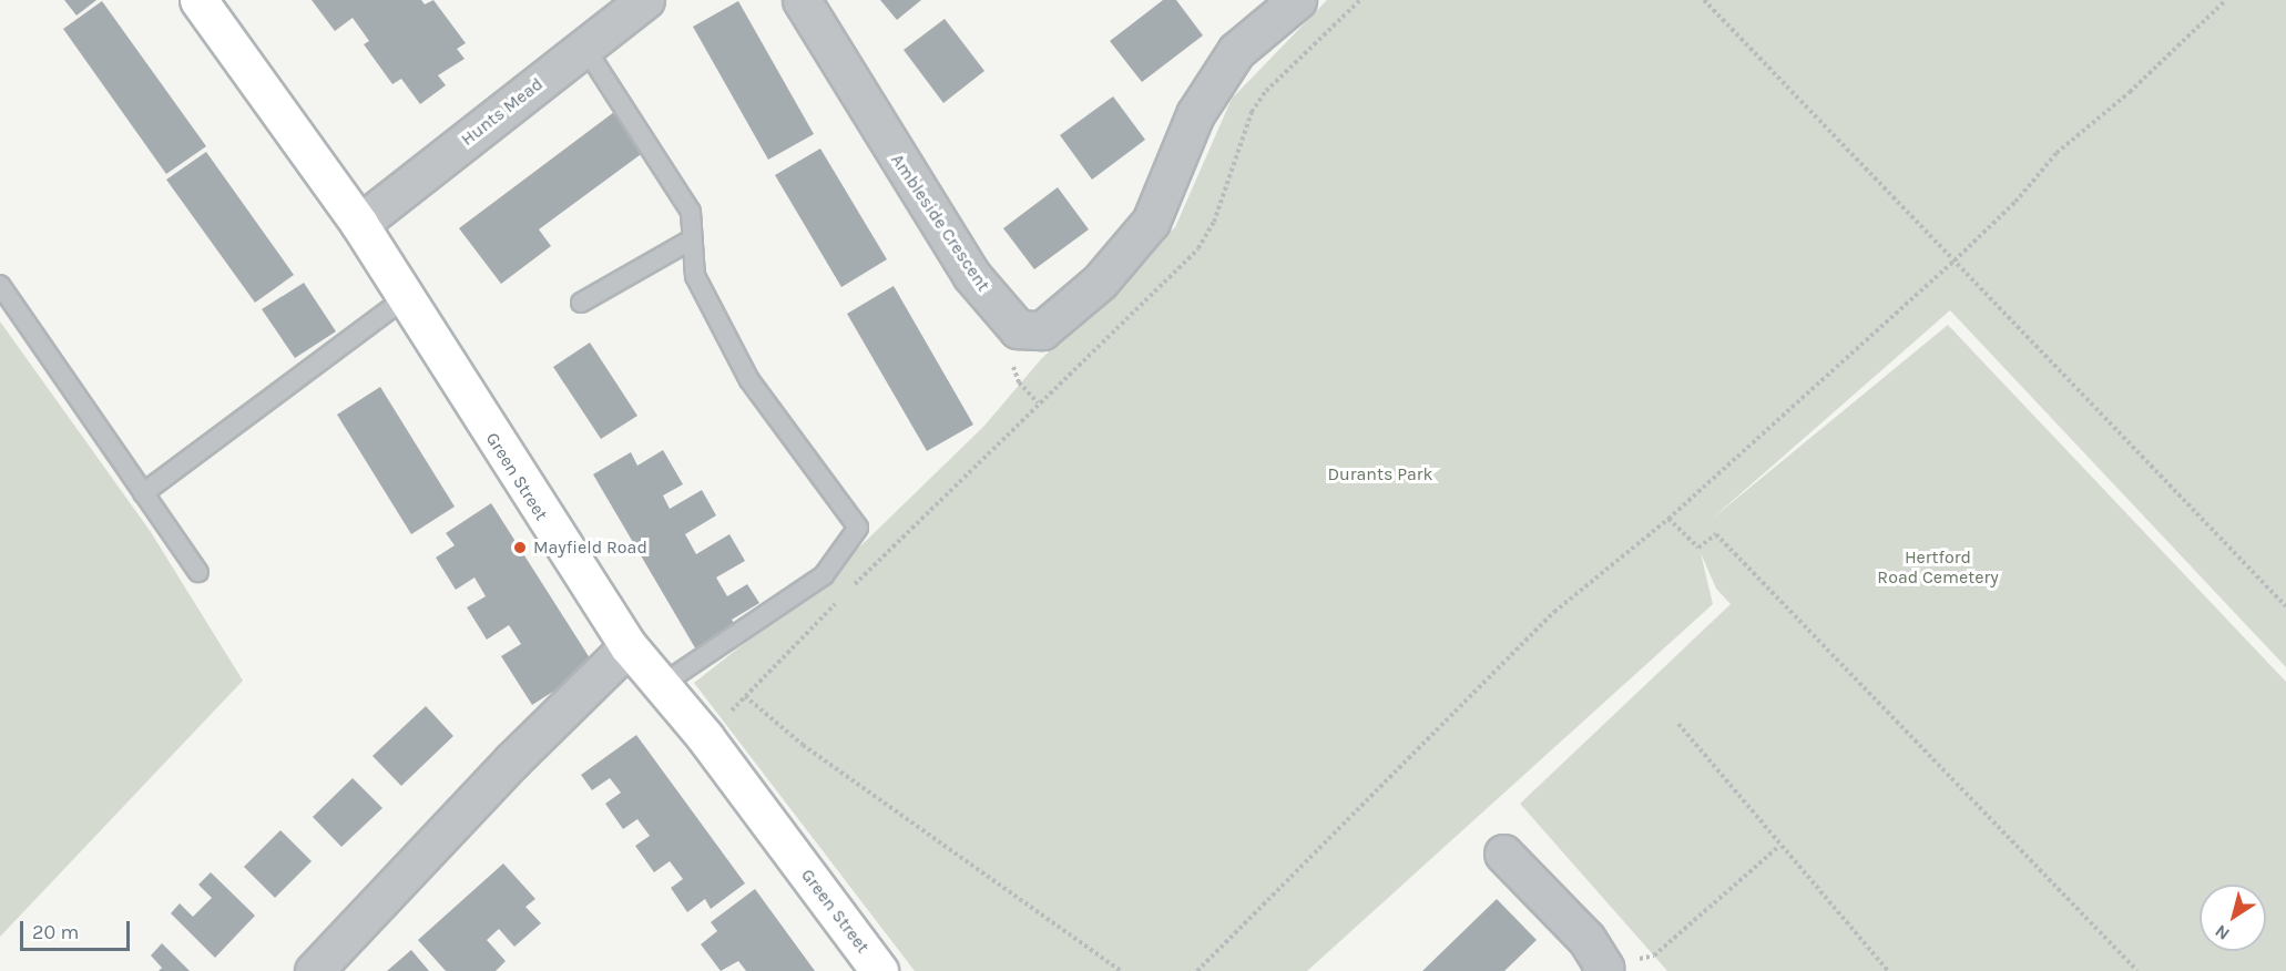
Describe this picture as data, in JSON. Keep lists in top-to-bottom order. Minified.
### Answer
{"streets":{"street":["Hunts Mead","Ambleside Crescent","Green Street"]},"crossings":[["Hunts Mead","Green Street"]],"parks":["Durants Park","Hertford Road Cemetery"],"places":["Mayfield Road"],"scale_bar":"20 m","north":"bottom left"}
